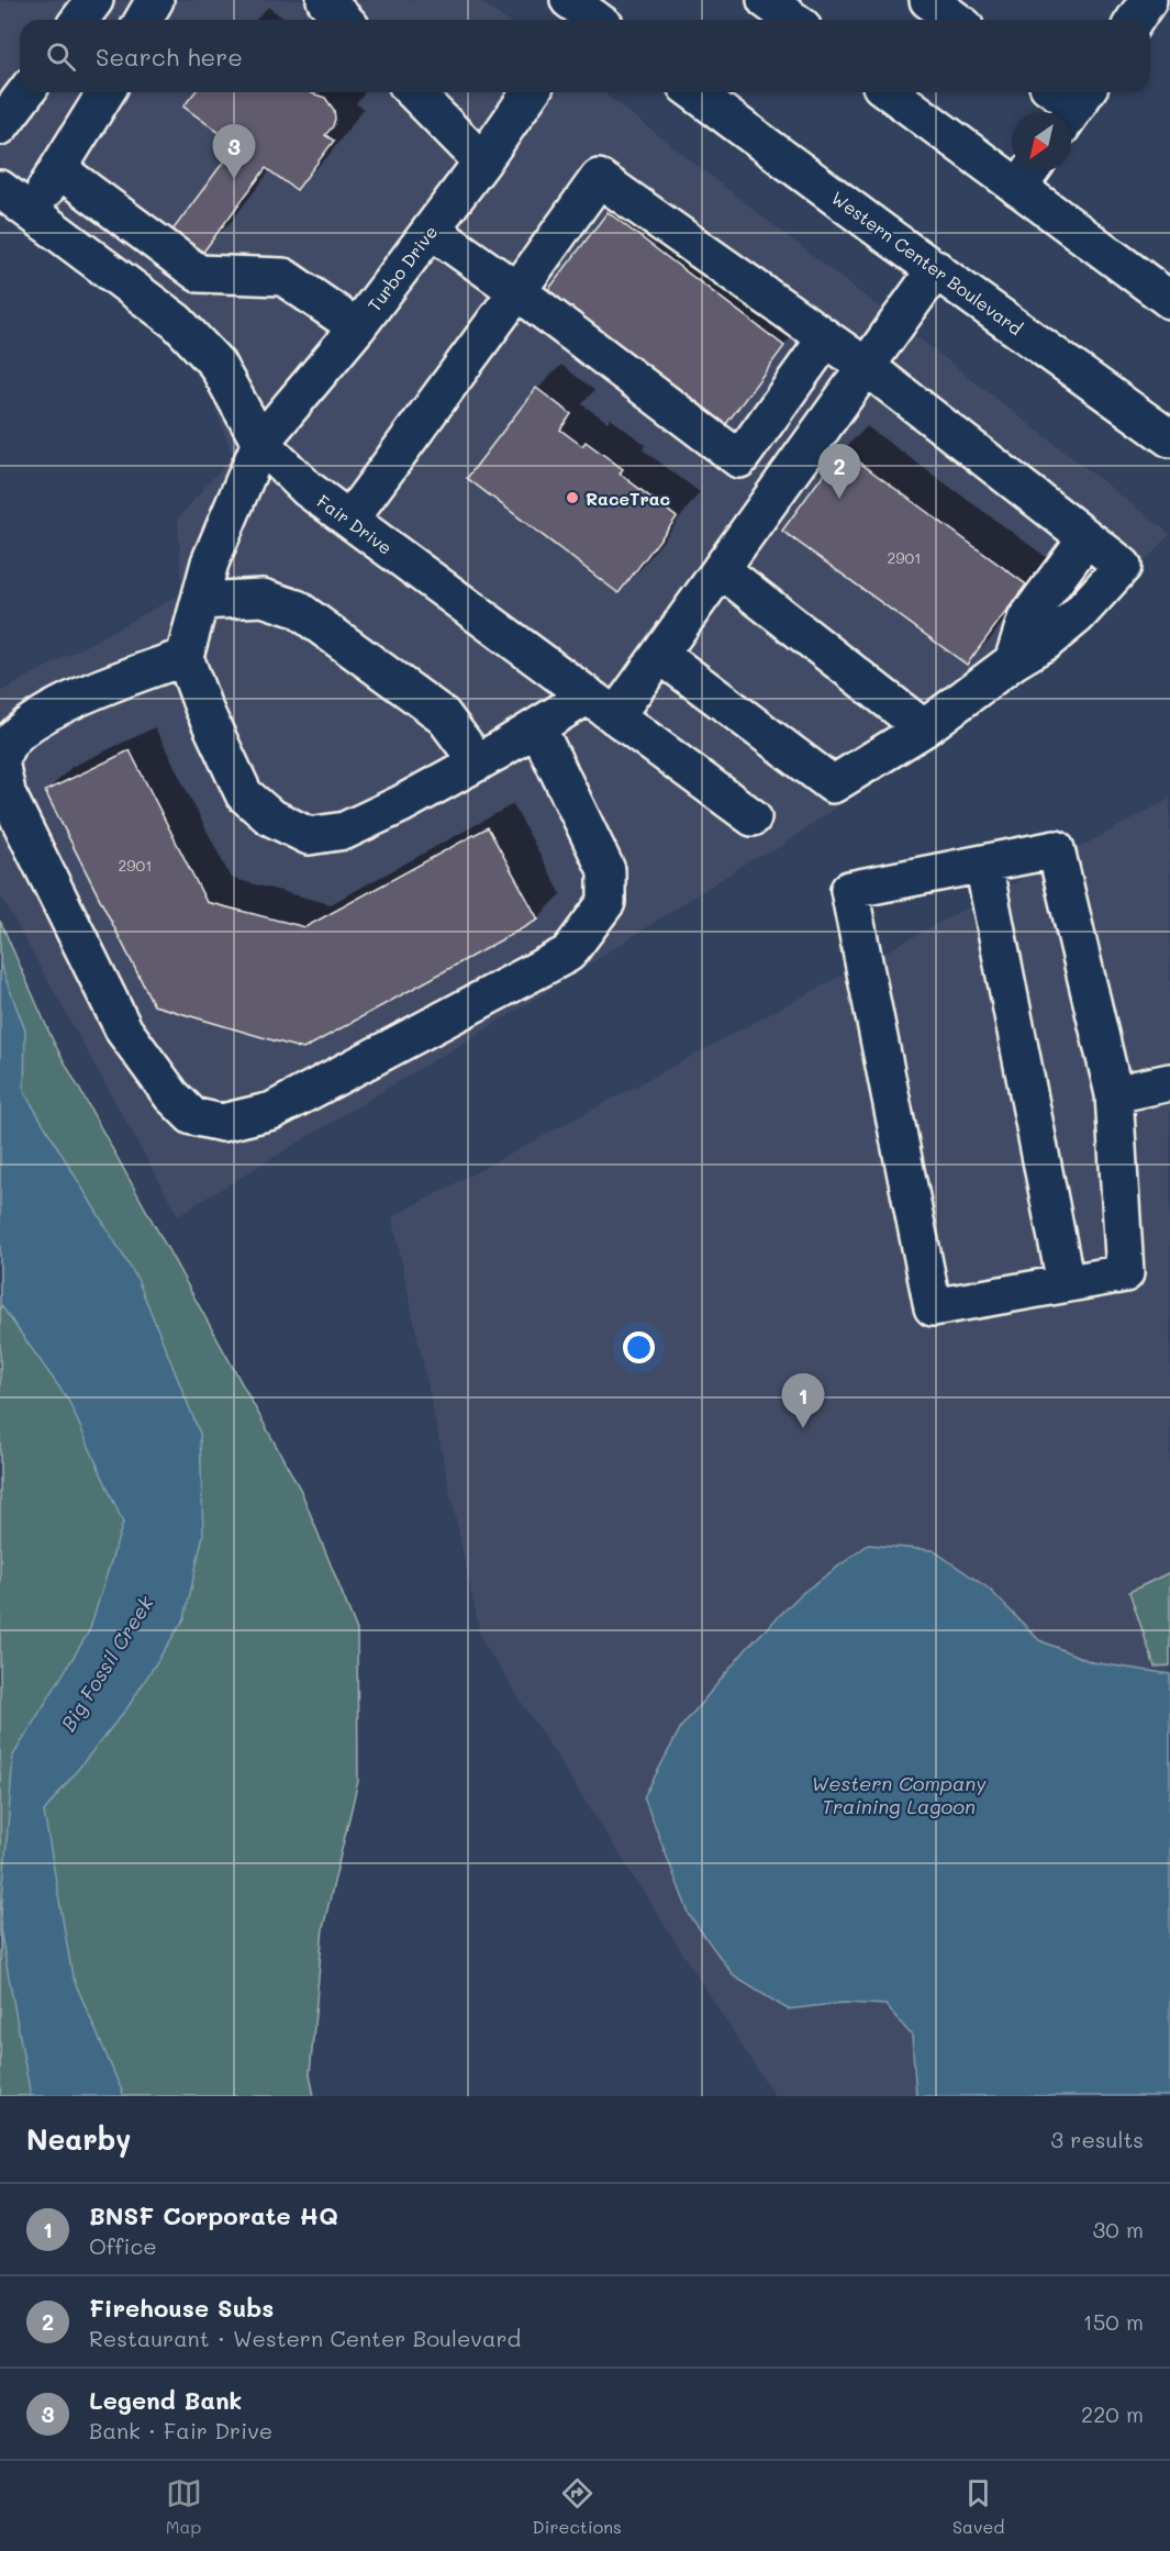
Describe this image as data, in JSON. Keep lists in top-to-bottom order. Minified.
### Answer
{"streets":{"street":["Western Center Boulevard","Turbo Drive","Fair Drive"]},"crossings":[["Turbo Drive","Fair Drive"]],"water":["Big Fossil Creek","Western Company Training Lagoon"],"places":["RaceTrac"],"house_numbers":["2901","2901"],"north":"bottom left","page":{"search":"Search here","pins":["3","2","1"],"heading":["Nearby","3 results"],"list":[{"mark":"1","name":"BNSF Corporate HQ","note":"Office","value":"30 m"},{"mark":"2","name":"Firehouse Subs","note":"Restaurant · Western Center Boulevard","value":"150 m"},{"mark":"3","name":"Legend Bank","note":"Bank · Fair Drive","value":"220 m"}],"nav":["Map","Directions","Saved"]}}
